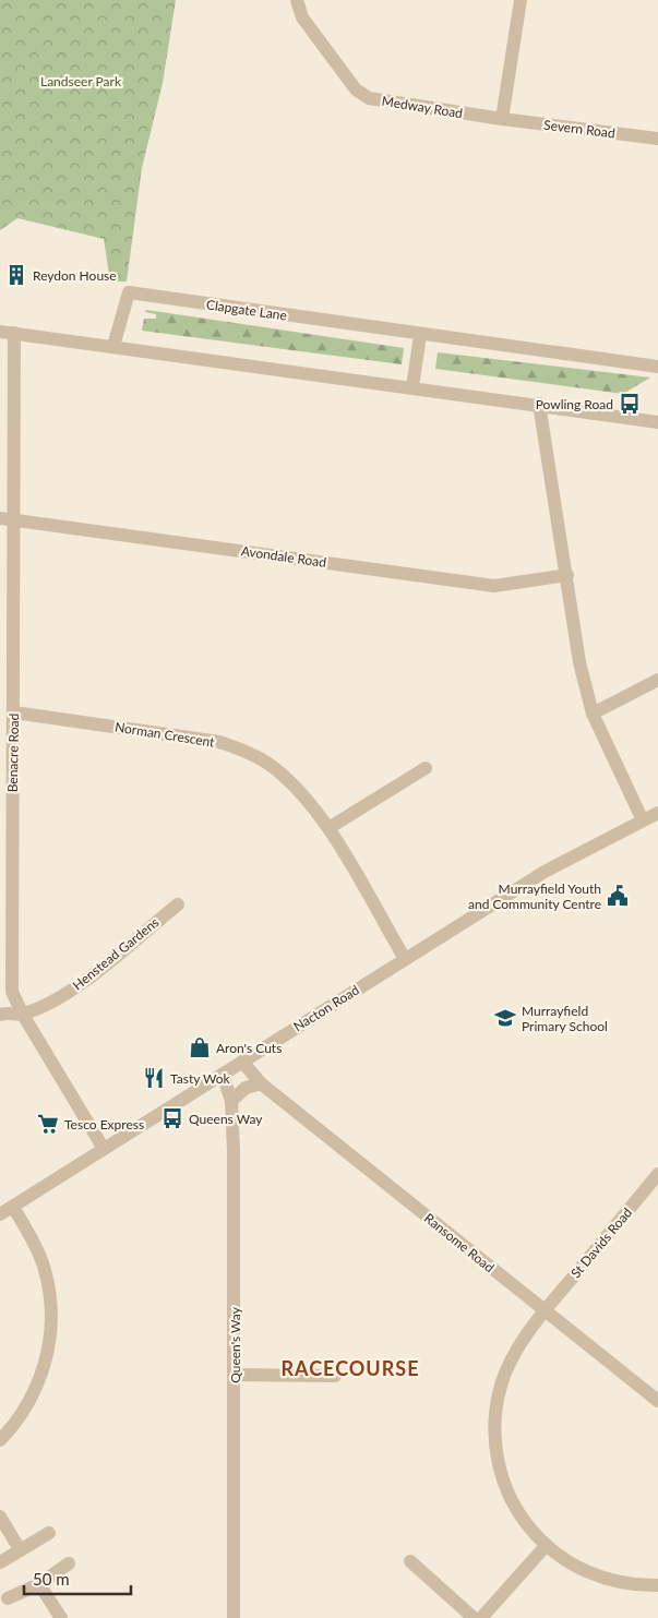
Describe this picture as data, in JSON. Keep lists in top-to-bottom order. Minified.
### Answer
{"streets":{"street":["Medway Road","Severn Road","Clapgate Lane","Avondale Road","Norman Crescent","Benacre Road","Henstead Gardens","Nacton Road","Ransome Road","St Davids Road","Queen's Way"]},"crossings":[["Medway Road","Severn Road"],["Avondale Road","Benacre Road"],["Norman Crescent","Benacre Road"],["Norman Crescent","Nacton Road"],["Benacre Road","Henstead Gardens"],["Benacre Road","Nacton Road"],["Nacton Road","Ransome Road"],["Nacton Road","Queen's Way"],["Ransome Road","St Davids Road"]],"districts":["RACECOURSE"],"parks":["Landseer Park"],"places":{"building":["Reydon House"],"bus stop":["Powling Road","Queens Way"],"public building":["Murrayfield Youth and Community Centre"],"school or university":["Murrayfield Primary School"],"shop":["Aron's Cuts"],"restaurant":["Tasty Wok"],"supermarket":["Tesco Express"]},"scale_bar":"50 m"}
